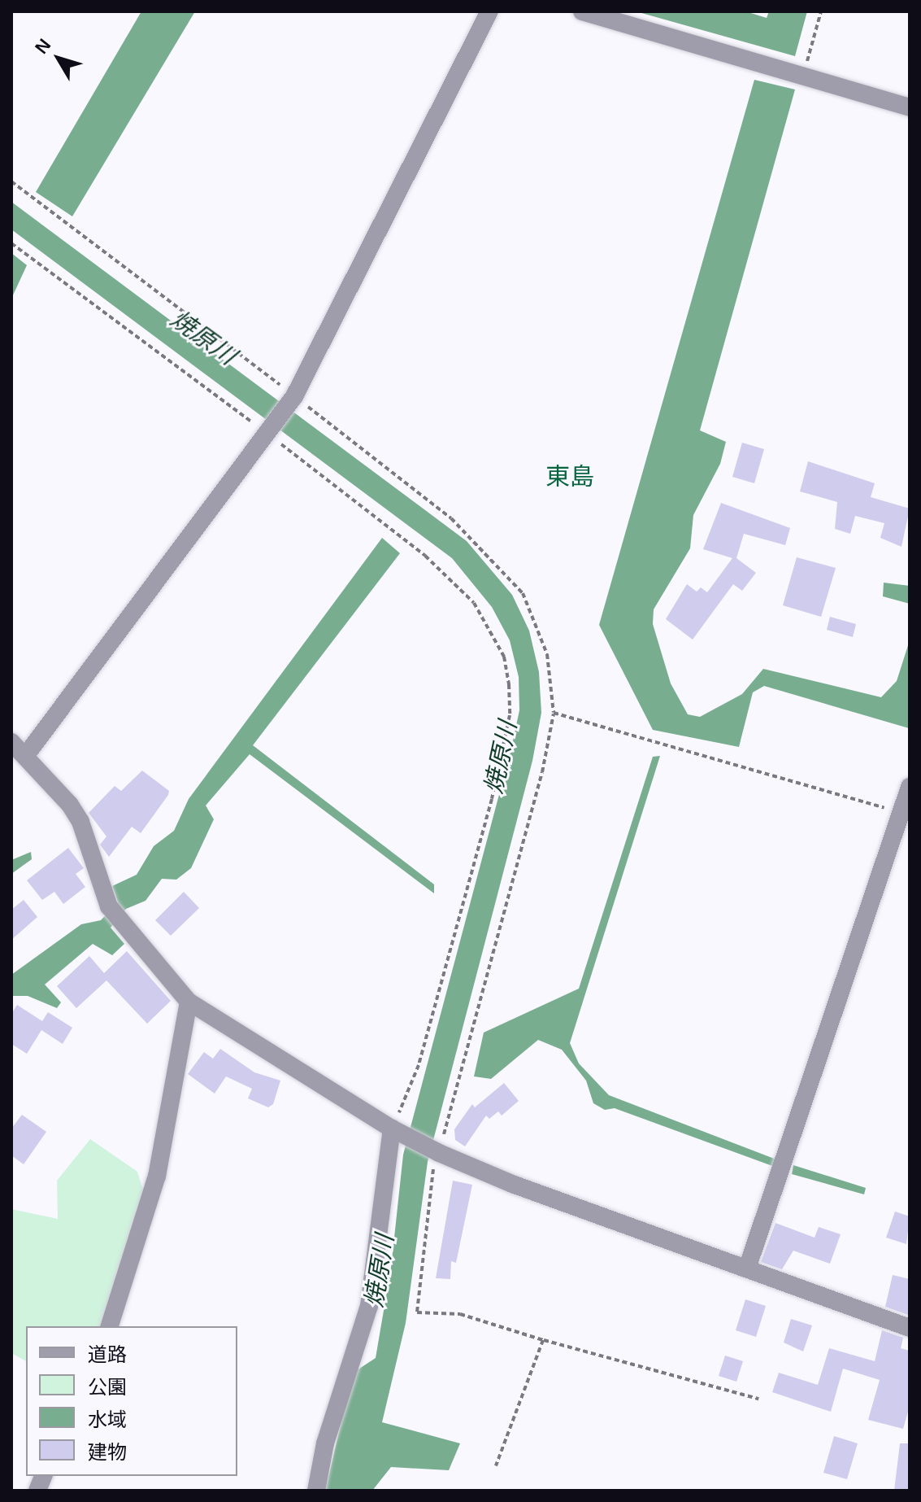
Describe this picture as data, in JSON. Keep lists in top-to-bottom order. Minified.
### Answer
{"districts":["東島"],"water":["焼原川"],"legend":["道路","公園","水域","建物"],"north":"top left"}
